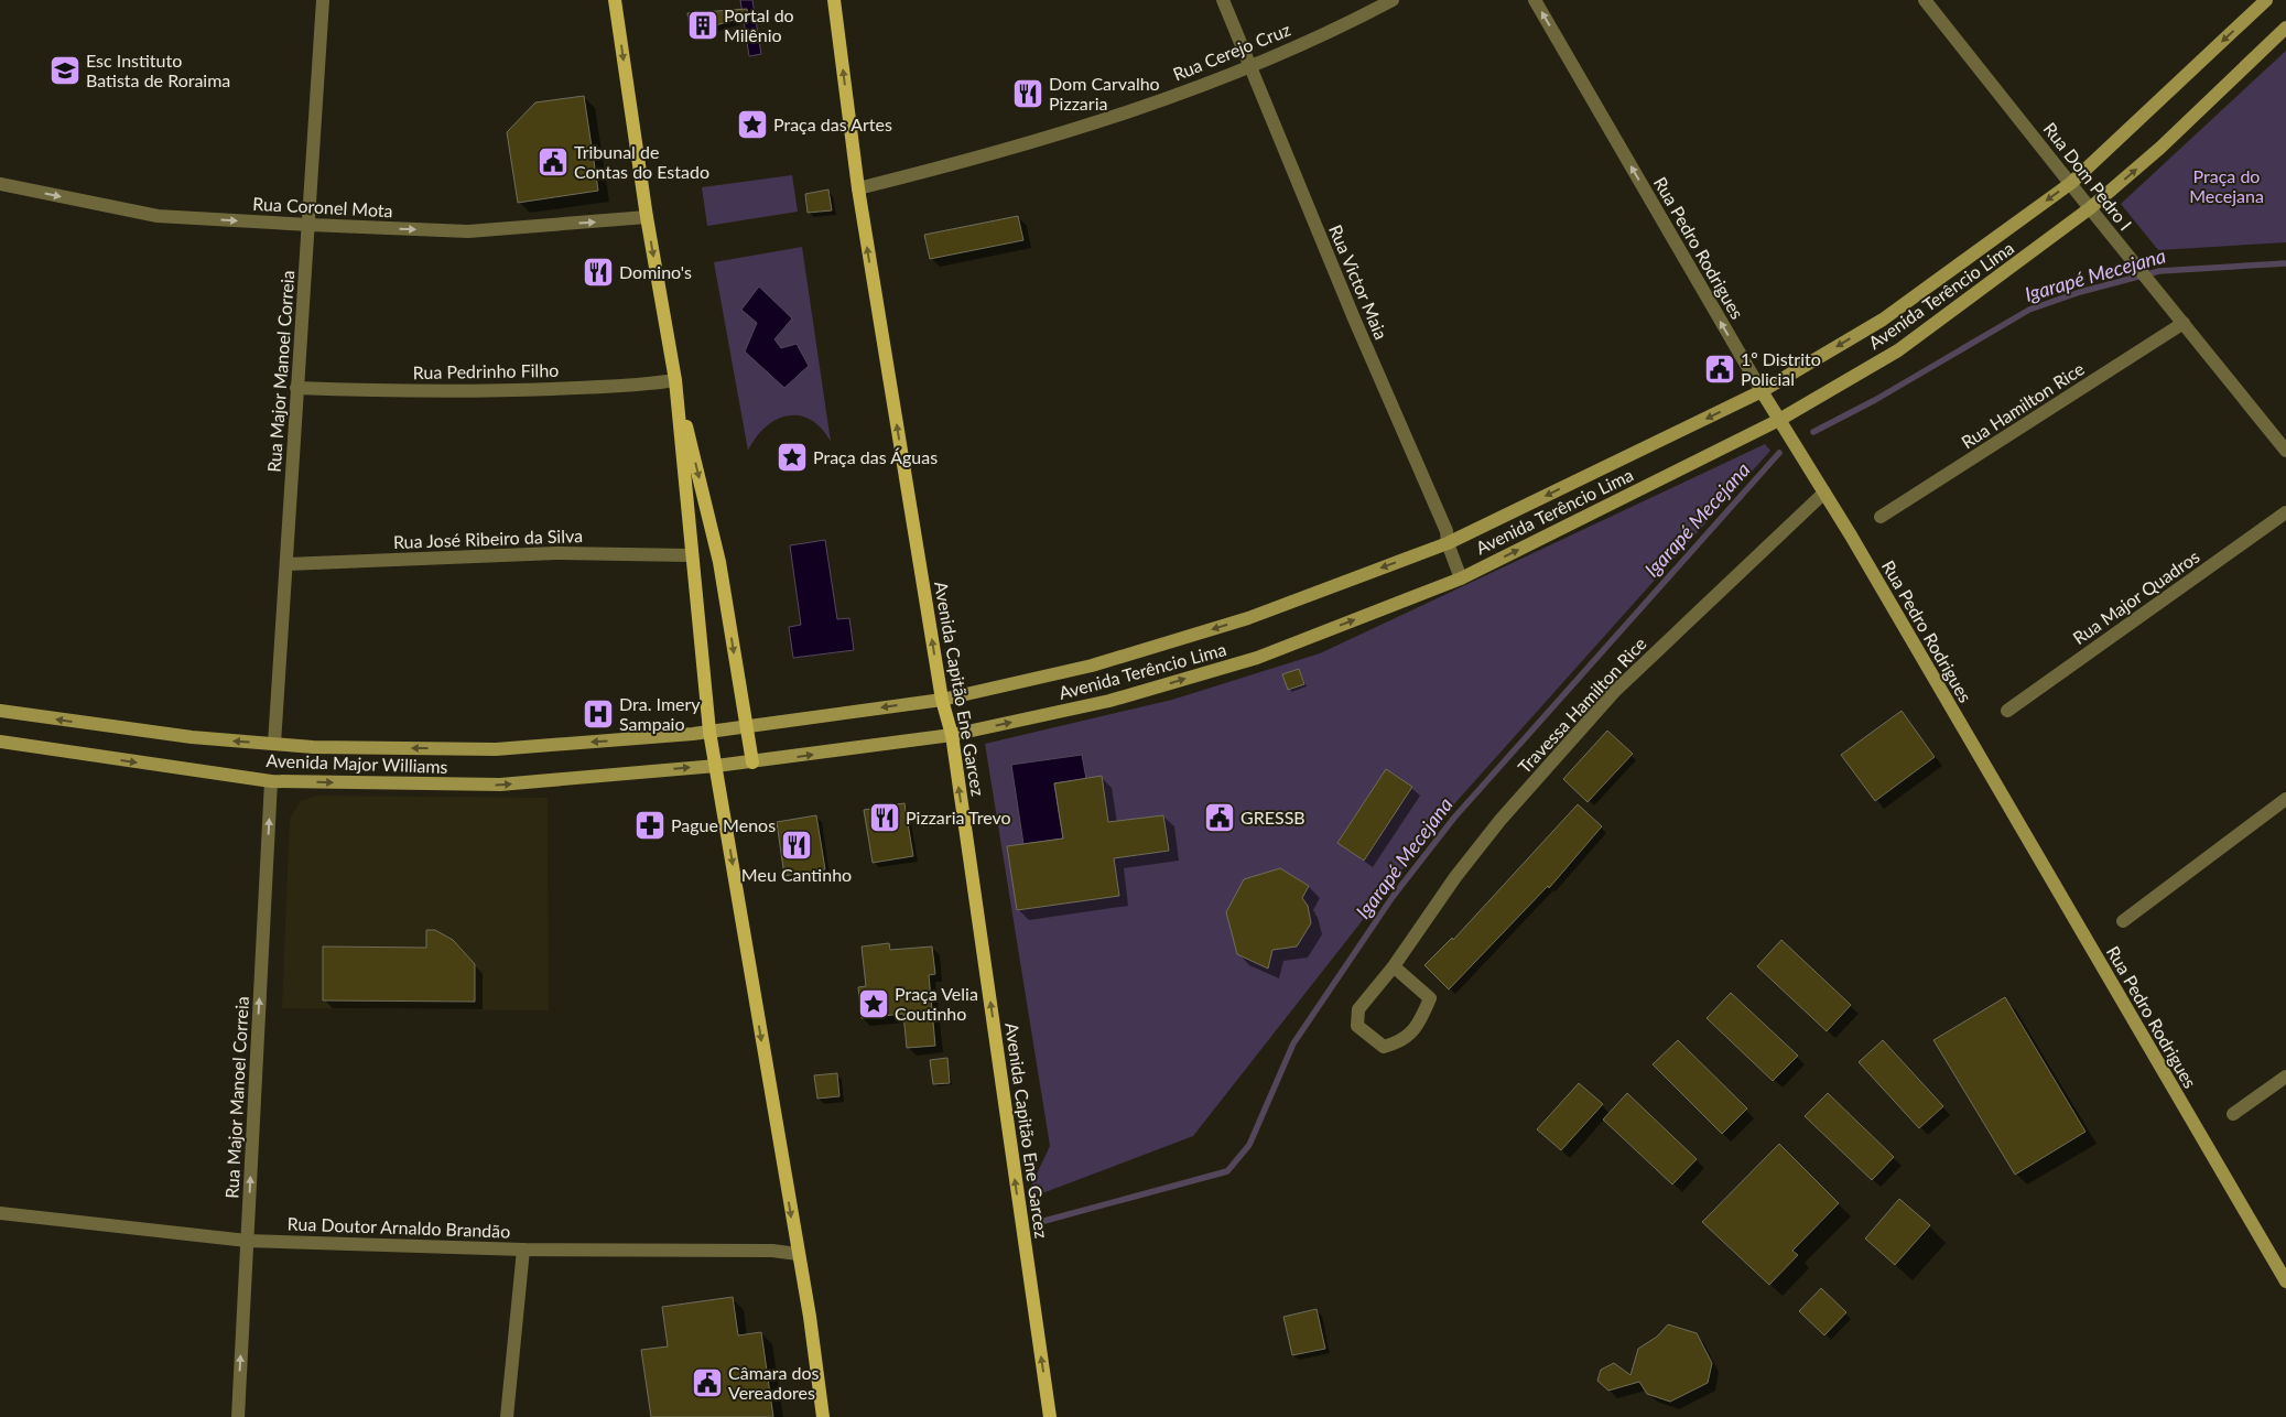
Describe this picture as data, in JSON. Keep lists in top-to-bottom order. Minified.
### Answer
{"streets":{"main road":["Rua Pedro Rodrigues","Avenida Terêncio Lima","Avenida Capitão Ene Garcez","Avenida Major Williams"],"street":["Rua Cerejo Cruz","Rua Dom Pedro I","Rua Coronel Mota","Rua Victor Maia","Rua Major Manoel Correia","Rua Pedrinho Filho","Rua Hamilton Rice","Rua José Ribeiro da Silva","Rua Major Quadros","Travessa Hamilton Rice","Rua Doutor Arnaldo Brandão"]},"crossings":[["Rua Cerejo Cruz","Rua Victor Maia"],["Rua Cerejo Cruz","Avenida Capitão Ene Garcez"],["Rua Dom Pedro I","Avenida Terêncio Lima"],["Rua Dom Pedro I","Rua Hamilton Rice"],["Rua Coronel Mota","Rua Major Manoel Correia"],["Rua Pedro Rodrigues","Avenida Terêncio Lima"],["Rua Pedro Rodrigues","Travessa Hamilton Rice"],["Rua Victor Maia","Avenida Terêncio Lima"],["Avenida Terêncio Lima","Avenida Capitão Ene Garcez"],["Avenida Terêncio Lima","Avenida Major Williams"],["Rua Major Manoel Correia","Rua Pedrinho Filho"],["Rua Major Manoel Correia","Rua José Ribeiro da Silva"],["Rua Major Manoel Correia","Avenida Major Williams"],["Rua Major Manoel Correia","Rua Doutor Arnaldo Brandão"]],"one_way":["Rua Coronel Mota","Rua Major Manoel Correia","Avenida Capitão Ene Garcez"],"water":["Igarapé Mecejana"],"parks":["Praça do Mecejana"],"places":{"building":["Portal do Milênio"],"school or university":["Esc Instituto Batista de Roraima"],"restaurant":["Dom Carvalho Pizzaria","Domino's","Pizzaria Trevo","Meu Cantinho"],"place":["Praça das Artes","Praça das Águas","Praça Velia Coutinho"],"public building":["Tribunal de Contas do Estado","1º Distrito Policial","GRESSB","Câmara dos Vereadores"],"hospital":["Dra. Imery Sampaio"],"pharmacy":["Pague Menos"]}}
